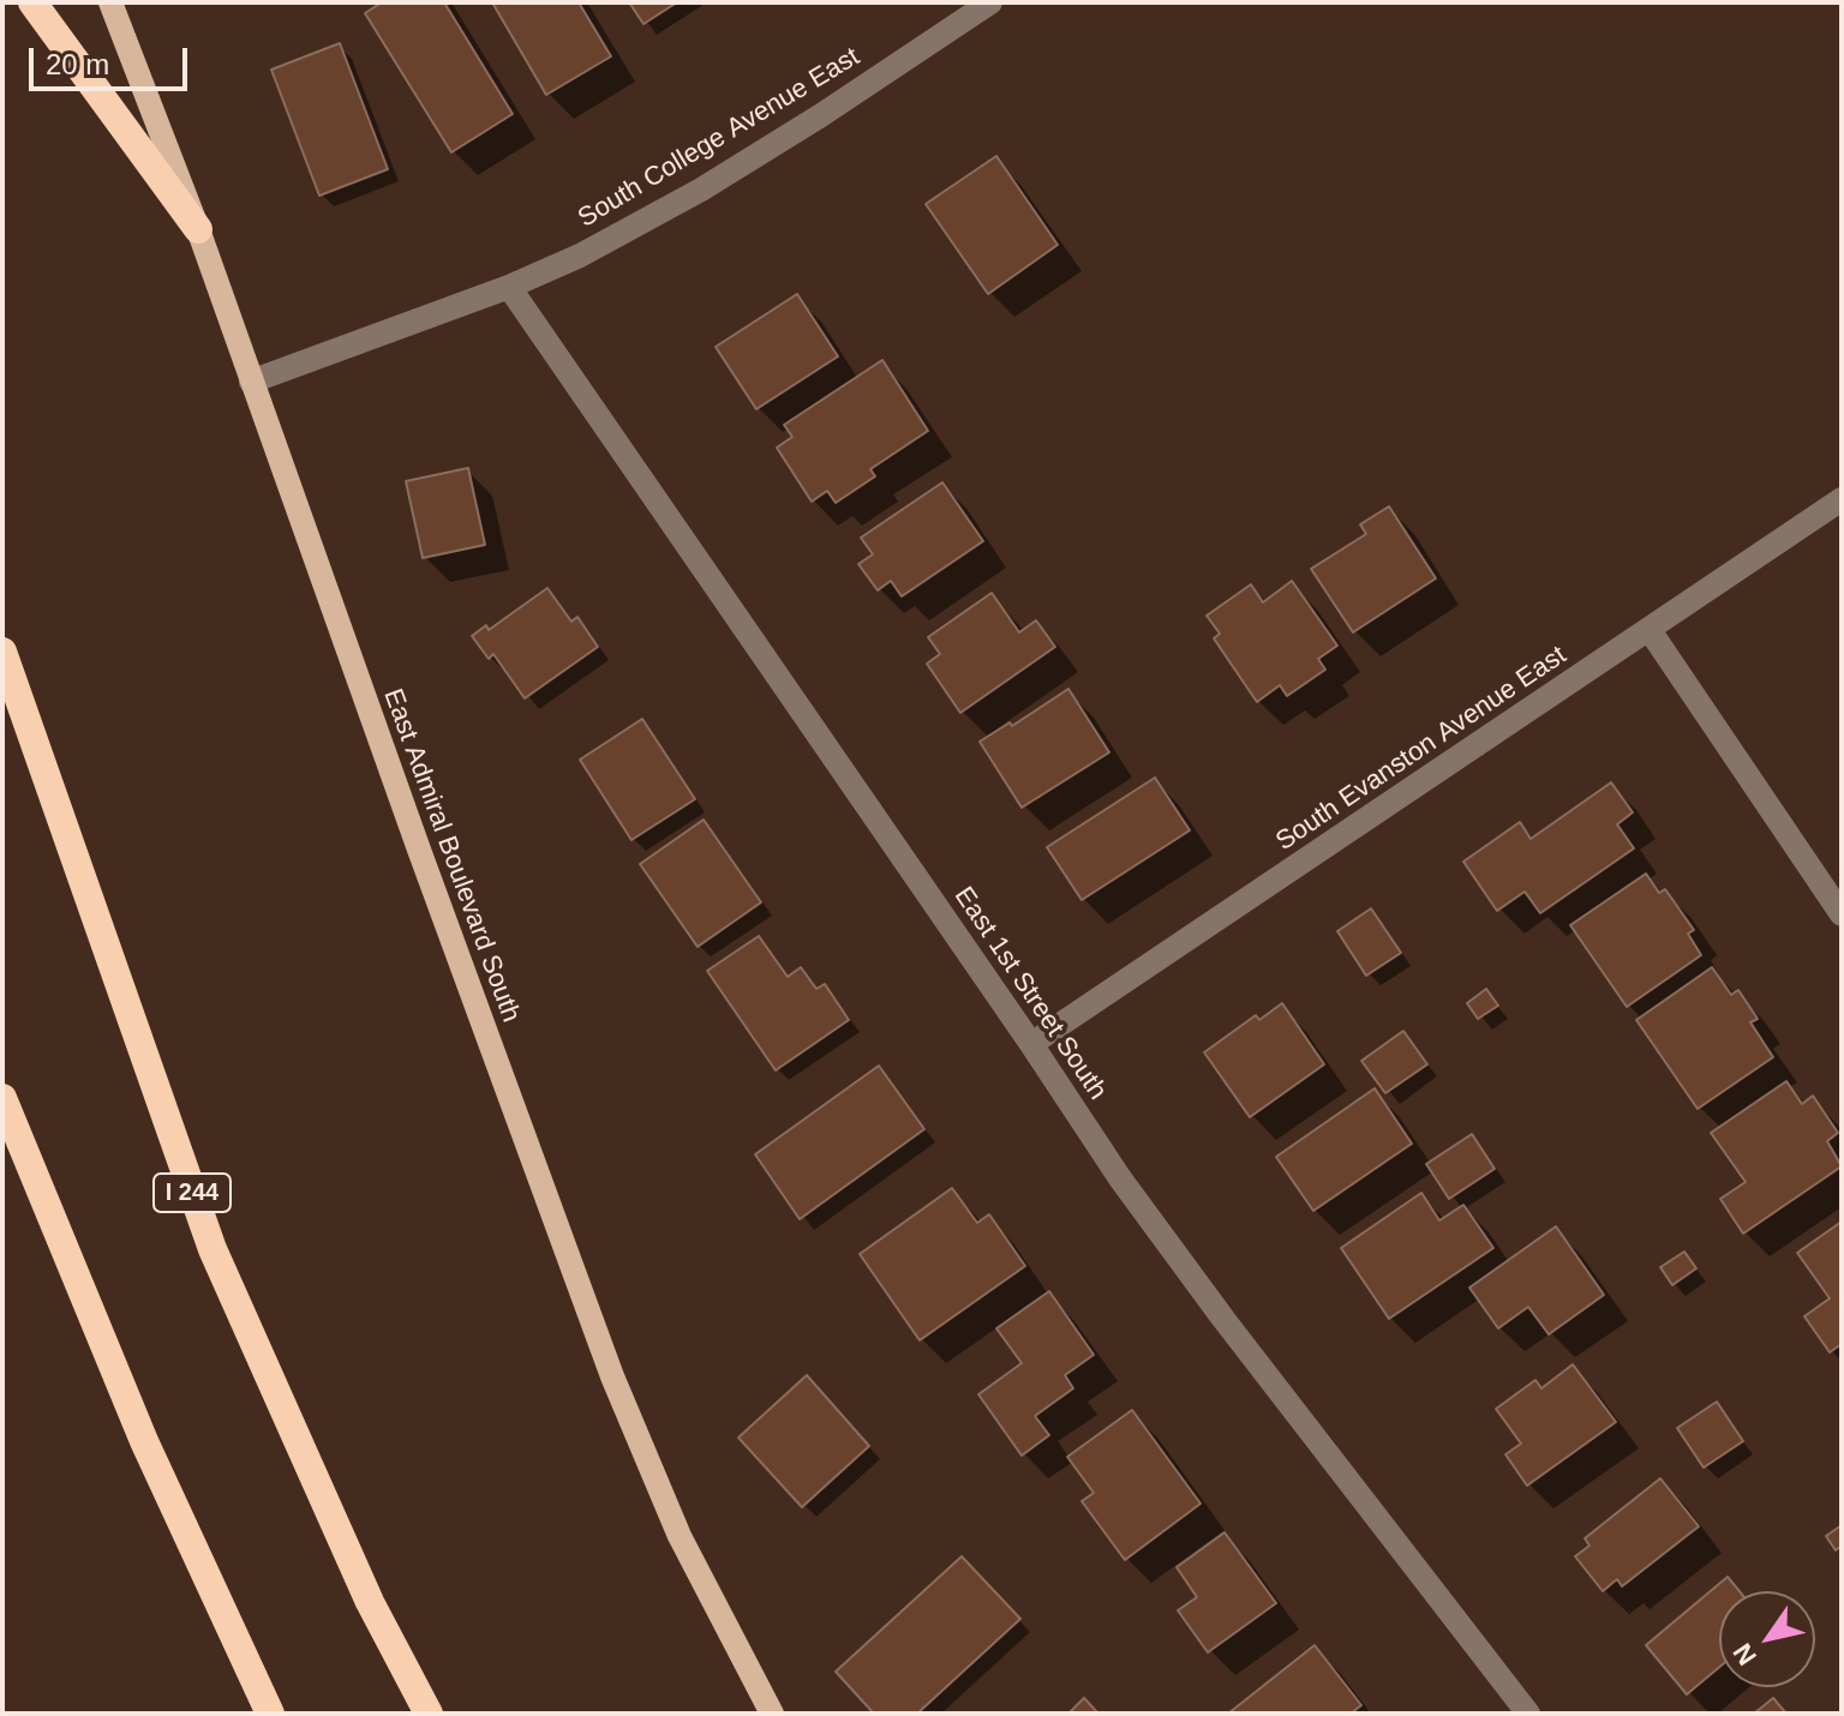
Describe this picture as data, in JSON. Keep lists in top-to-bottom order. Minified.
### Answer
{"streets":{"highway":["I 244"],"main road":["East Admiral Boulevard South"],"street":["South College Avenue East","South Evanston Avenue East","East 1st Street South"]},"crossings":[["South College Avenue East","East Admiral Boulevard South"],["South College Avenue East","East 1st Street South"],["South Evanston Avenue East","East 1st Street South"]],"scale_bar":"20 m","north":"bottom left"}
